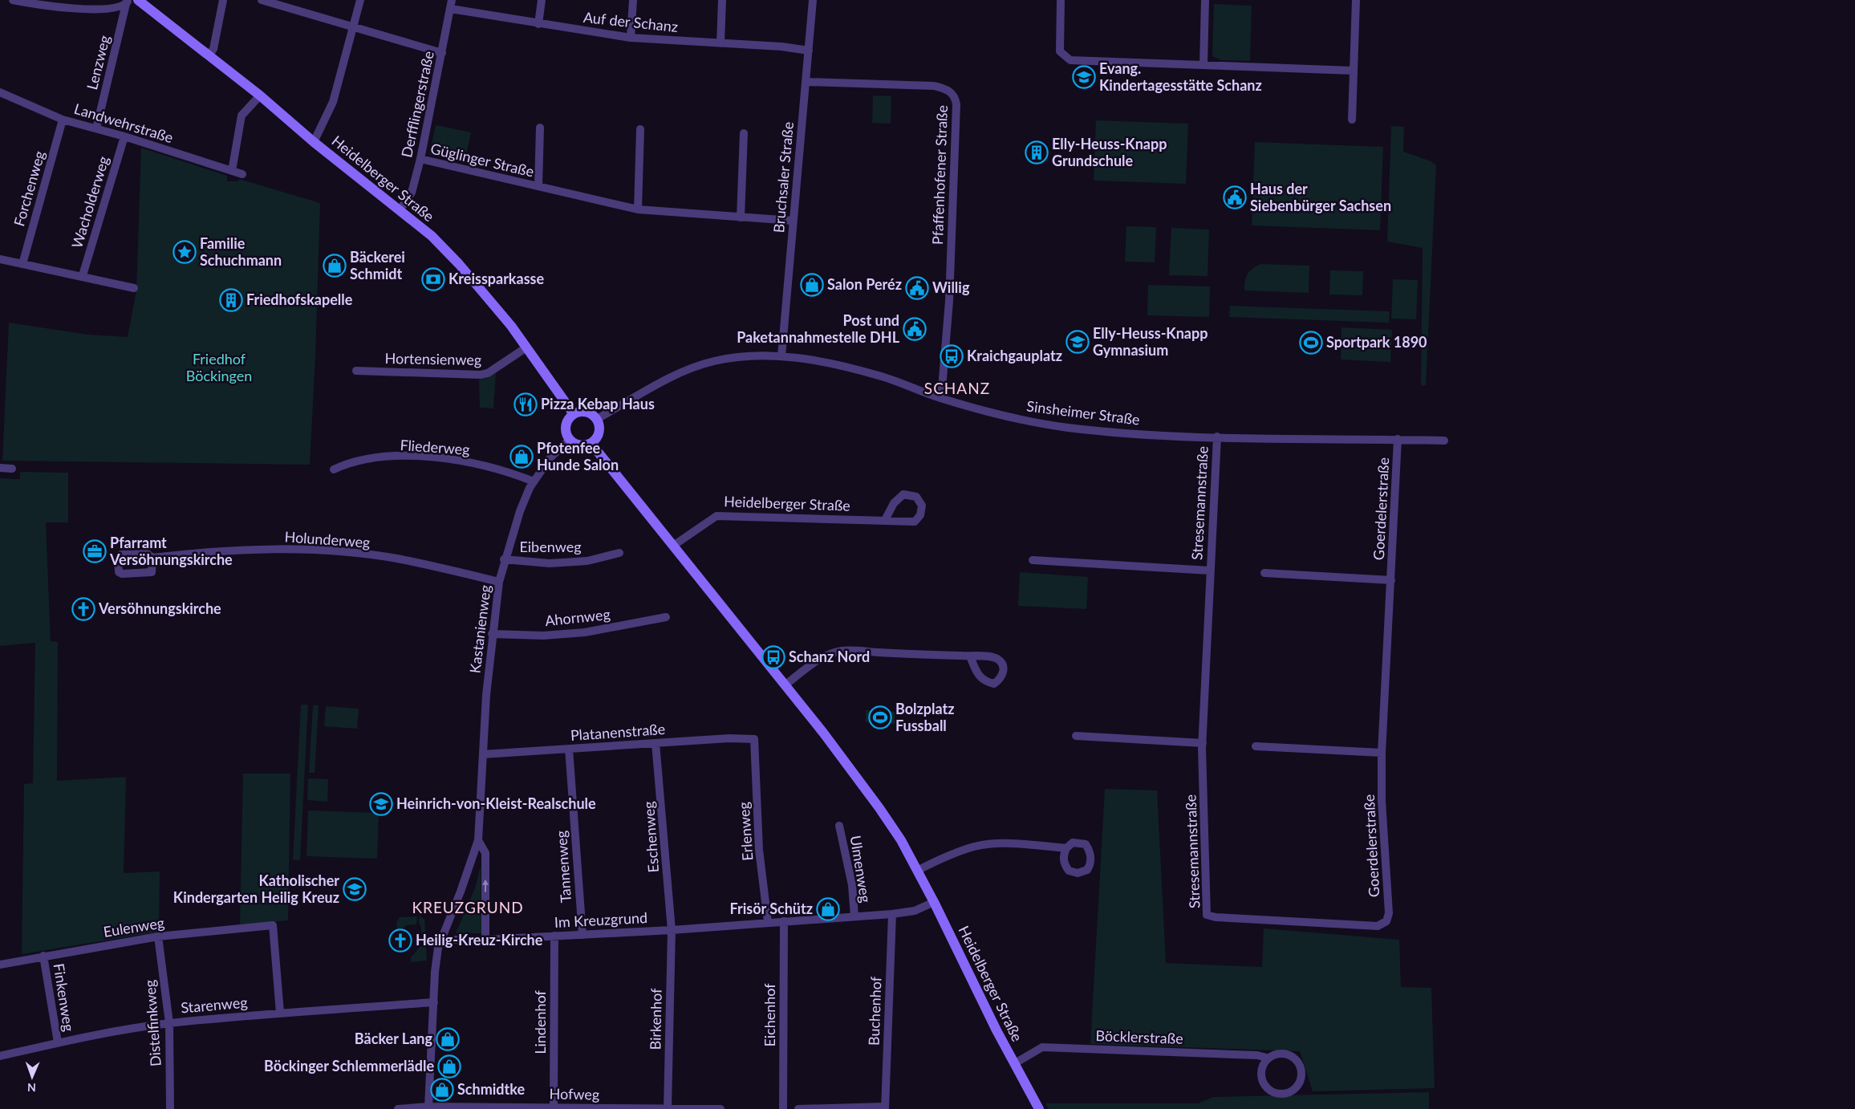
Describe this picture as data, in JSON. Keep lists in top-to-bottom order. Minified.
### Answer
{"streets":{"main road":["Heidelberger Straße"],"street":["Auf der Schanz","Lenzweg","Derfflingerstraße","Landwehrstraße","Güglinger Straße","Pfaffenhofener Straße","Bruchsaler Straße","Forchenweg","Wacholderweg","Hortensienweg","Sinsheimer Straße","Fliederweg","Stresemannstraße","Goerdelerstraße","Holunderweg","Eibenweg","Ahornweg","Kastanienweg","Platanenstraße","Erlenweg","Eschenweg","Tannenweg","Ulmenweg","Im Kreuzgrund","Eulenweg","Finkenweg","Starenweg","Buchenhof","Eichenhof","Birkenhof","Lindenhof","Distelfinkweg","Böcklerstraße","Hofweg"]},"crossings":[["Auf der Schanz","Derfflingerstraße"],["Auf der Schanz","Bruchsaler Straße"],["Lenzweg","Landwehrstraße"],["Derfflingerstraße","Güglinger Straße"],["Derfflingerstraße","Heidelberger Straße"],["Landwehrstraße","Forchenweg"],["Landwehrstraße","Wacholderweg"],["Güglinger Straße","Bruchsaler Straße"],["Pfaffenhofener Straße","Bruchsaler Straße"],["Pfaffenhofener Straße","Sinsheimer Straße"],["Bruchsaler Straße","Sinsheimer Straße"],["Heidelberger Straße","Hortensienweg"],["Heidelberger Straße","Sinsheimer Straße"],["Heidelberger Straße","Kastanienweg"],["Heidelberger Straße","Im Kreuzgrund"],["Heidelberger Straße","Böcklerstraße"],["Sinsheimer Straße","Stresemannstraße"],["Sinsheimer Straße","Goerdelerstraße"],["Sinsheimer Straße","Kastanienweg"],["Fliederweg","Kastanienweg"],["Stresemannstraße","Goerdelerstraße"],["Holunderweg","Kastanienweg"],["Eibenweg","Kastanienweg"],["Ahornweg","Kastanienweg"],["Kastanienweg","Platanenstraße"],["Kastanienweg","Im Kreuzgrund"],["Platanenstraße","Erlenweg"],["Platanenstraße","Eschenweg"],["Platanenstraße","Tannenweg"],["Erlenweg","Im Kreuzgrund"],["Eschenweg","Im Kreuzgrund"],["Eschenweg","Birkenhof"],["Tannenweg","Im Kreuzgrund"],["Ulmenweg","Im Kreuzgrund"],["Im Kreuzgrund","Buchenhof"],["Im Kreuzgrund","Eichenhof"],["Im Kreuzgrund","Birkenhof"],["Im Kreuzgrund","Lindenhof"],["Eulenweg","Finkenweg"],["Eulenweg","Starenweg"],["Eulenweg","Distelfinkweg"],["Finkenweg","Starenweg"],["Starenweg","Distelfinkweg"],["Birkenhof","Hofweg"],["Lindenhof","Hofweg"]],"districts":["SCHANZ","KREUZGRUND"],"parks":["Friedhof Böckingen"],"places":{"school or university":["Evang. Kindertagesstätte Schanz","Elly-Heuss-Knapp Gymnasium","Heinrich-von-Kleist-Realschule","Katholischer Kindergarten Heilig Kreuz"],"building":["Elly-Heuss-Knapp Grundschule","Friedhofskapelle"],"public building":["Haus der Siebenbürger Sachsen","Willig","Post und Paketannahmestelle DHL"],"place":["Familie Schuchmann"],"shop":["Bäckerei Schmidt","Salon Peréz","Pfotenfee Hunde Salon","Frisör Schütz","Bäcker Lang","Böckinger Schlemmerlädle","Schmidtke"],"bank":["Kreissparkasse"],"sports":["Sportpark 1890","Bolzplatz Fussball"],"bus stop":["Kraichgauplatz","Schanz Nord"],"restaurant":["Pizza Kebap Haus"],"office":["Pfarramt Versöhnungskirche"],"church":["Versöhnungskirche","Heilig-Kreuz-Kirche"]},"north":"bottom"}
